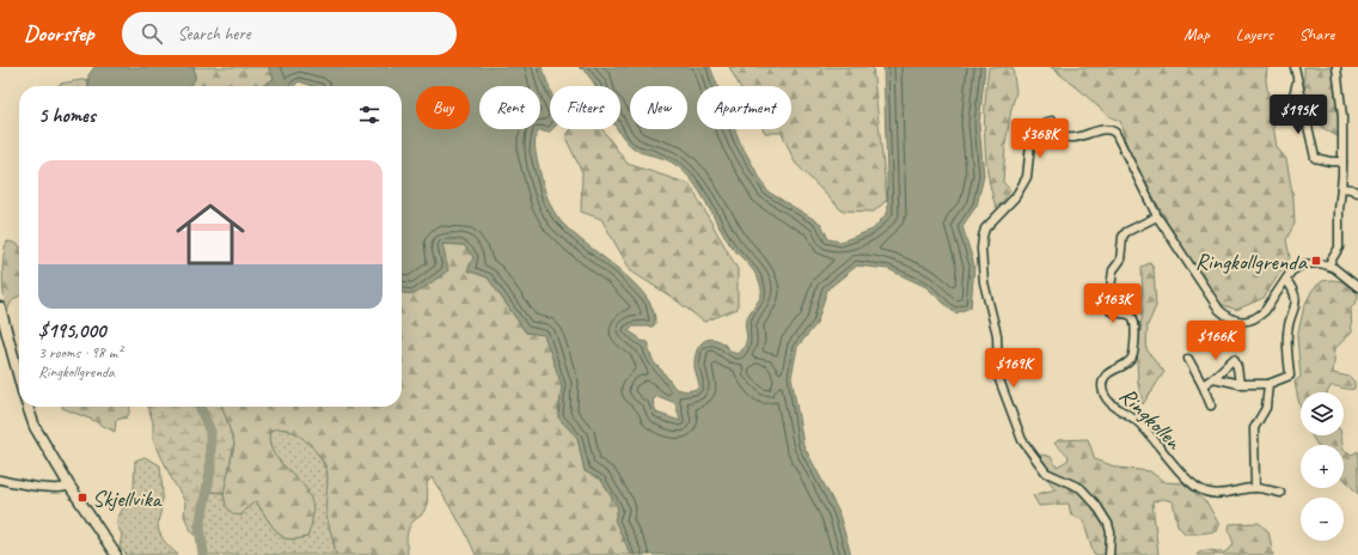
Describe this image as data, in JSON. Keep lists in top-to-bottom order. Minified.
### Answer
{"streets":{"street":["Ringkollen"]},"places":{"transit":["Ringkollgrenda","Skjellvika"]},"page":{"header":"Doorstep","search":"Search here","nav":["Map","Layers","Share"],"chip":["Buy","Rent","Filters","New","Apartment"],"heading":"5 homes","price":["$195K","$368K","$163K","$166K","$169K"],"list":[{"name":"$195,000","note":"3 rooms · 98 m² · Ringkollgrenda"}],"map_buttons":["+","−"]}}
